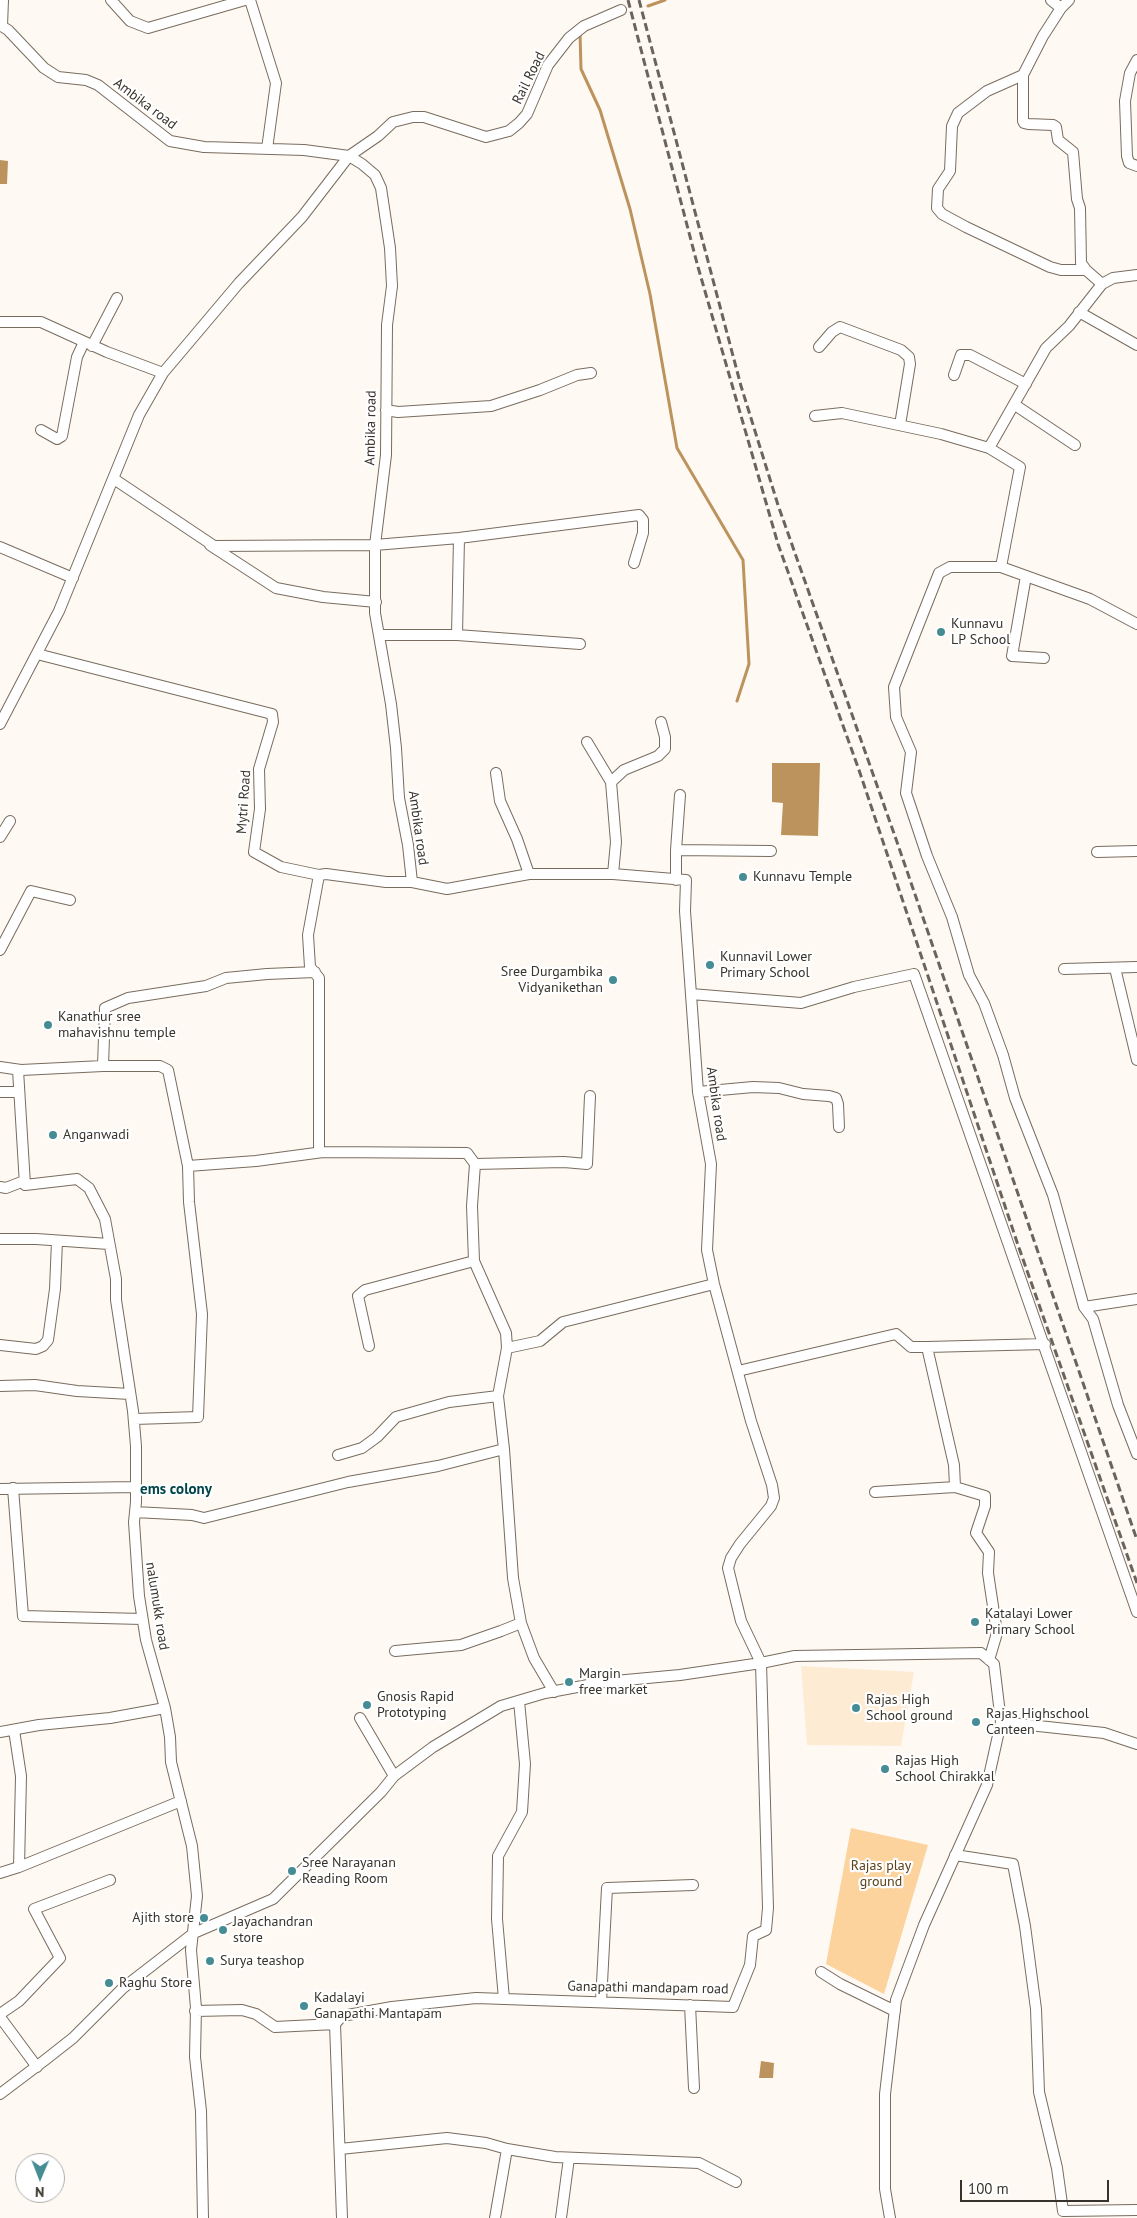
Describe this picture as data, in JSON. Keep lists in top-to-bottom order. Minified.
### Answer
{"streets":{"street":["Rail Road","Ambika road","Mytri Road","nalumukk road","Ganapathi mandapam road"]},"crossings":[["Rail Road","Ambika road"],["Rail Road","Mytri Road"],["Ambika road","Mytri Road"],["Ambika road","Ganapathi mandapam road"]],"districts":["ems colony"],"parks":["Rajas play ground"],"places":["Kunnavu LP School","Kunnavu Temple","Kunnavil Lower Primary School","Sree Durgambika Vidyanikethan","Kanathur sree mahavishnu temple","Anganwadi","Katalayi Lower Primary School","Margin free market","Gnosis Rapid Prototyping","Rajas High School ground","Rajas Highschool Canteen","Rajas High School Chirakkal","Sree Narayanan Reading Room","Ajith store","Jayachandran store","Surya teashop","Raghu Store","Kadalayi Ganapathi Mantapam"],"scale_bar":"100 m","north":"bottom"}
